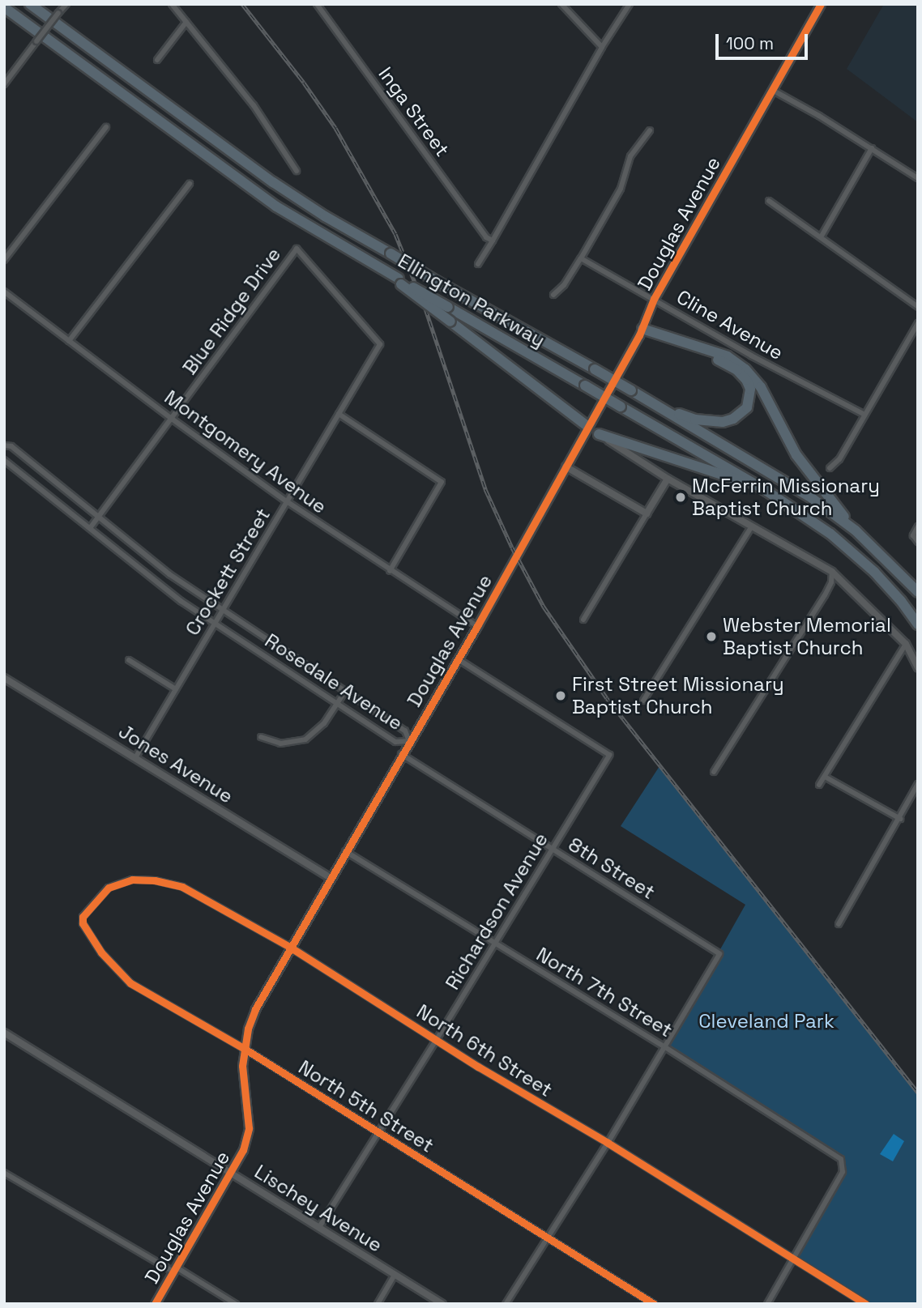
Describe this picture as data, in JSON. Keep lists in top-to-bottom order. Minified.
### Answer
{"streets":{"highway":["Ellington Parkway"],"main road":["Douglas Avenue"],"street":["Inga Street","Blue Ridge Drive","Cline Avenue","Montgomery Avenue","Crockett Street","Rosedale Avenue","Jones Avenue","8th Street","Richardson Avenue","North 7th Street","North 6th Street","North 5th Street","Lischey Avenue"]},"crossings":[["Douglas Avenue","Cline Avenue"],["Douglas Avenue","Montgomery Avenue"],["Douglas Avenue","Rosedale Avenue"],["Douglas Avenue","Jones Avenue"],["Douglas Avenue","8th Street"],["Douglas Avenue","Richardson Avenue"],["Douglas Avenue","North 7th Street"],["Douglas Avenue","North 6th Street"],["Douglas Avenue","North 5th Street"],["Douglas Avenue","Lischey Avenue"],["Blue Ridge Drive","Montgomery Avenue"],["Blue Ridge Drive","Crockett Street"],["Blue Ridge Drive","Rosedale Avenue"],["Montgomery Avenue","Crockett Street"],["Crockett Street","Rosedale Avenue"],["Crockett Street","Jones Avenue"],["8th Street","Richardson Avenue"],["8th Street","North 7th Street"],["Richardson Avenue","North 7th Street"],["Richardson Avenue","North 6th Street"],["Richardson Avenue","North 5th Street"],["Richardson Avenue","Lischey Avenue"],["North 7th Street","North 6th Street"],["North 6th Street","North 5th Street"]],"parks":["Cleveland Park"],"places":["McFerrin Missionary Baptist Church","Webster Memorial Baptist Church","First Street Missionary Baptist Church"],"scale_bar":"100 m"}
